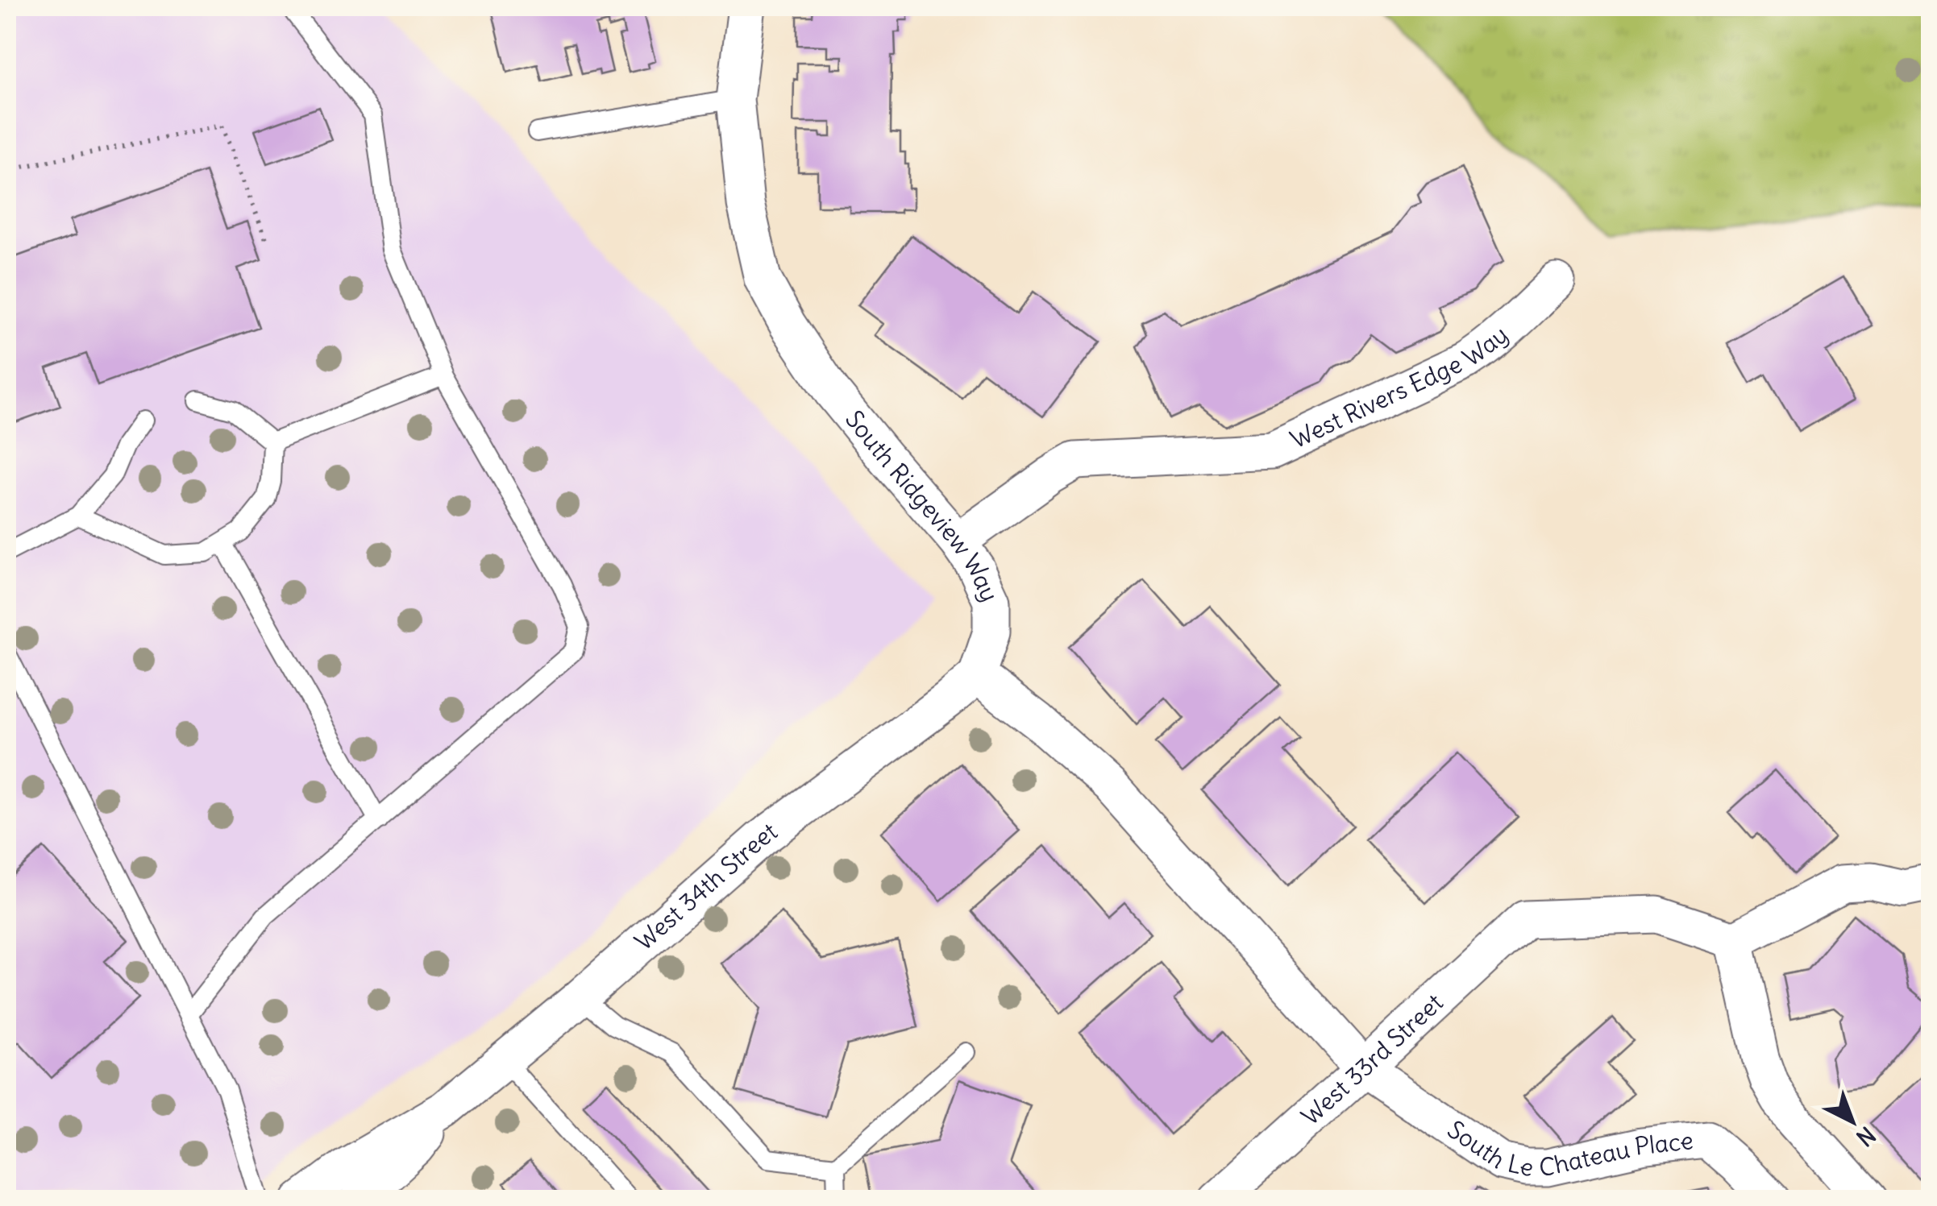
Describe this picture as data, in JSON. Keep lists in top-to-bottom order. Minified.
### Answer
{"streets":{"street":["West Rivers Edge Way","South Ridgeview Way","West 34th Street","West 33rd Street","South Le Chateau Place"]},"crossings":[["West Rivers Edge Way","South Ridgeview Way"],["South Ridgeview Way","West 34th Street"],["West 33rd Street","South Le Chateau Place"]],"north":"bottom right"}
